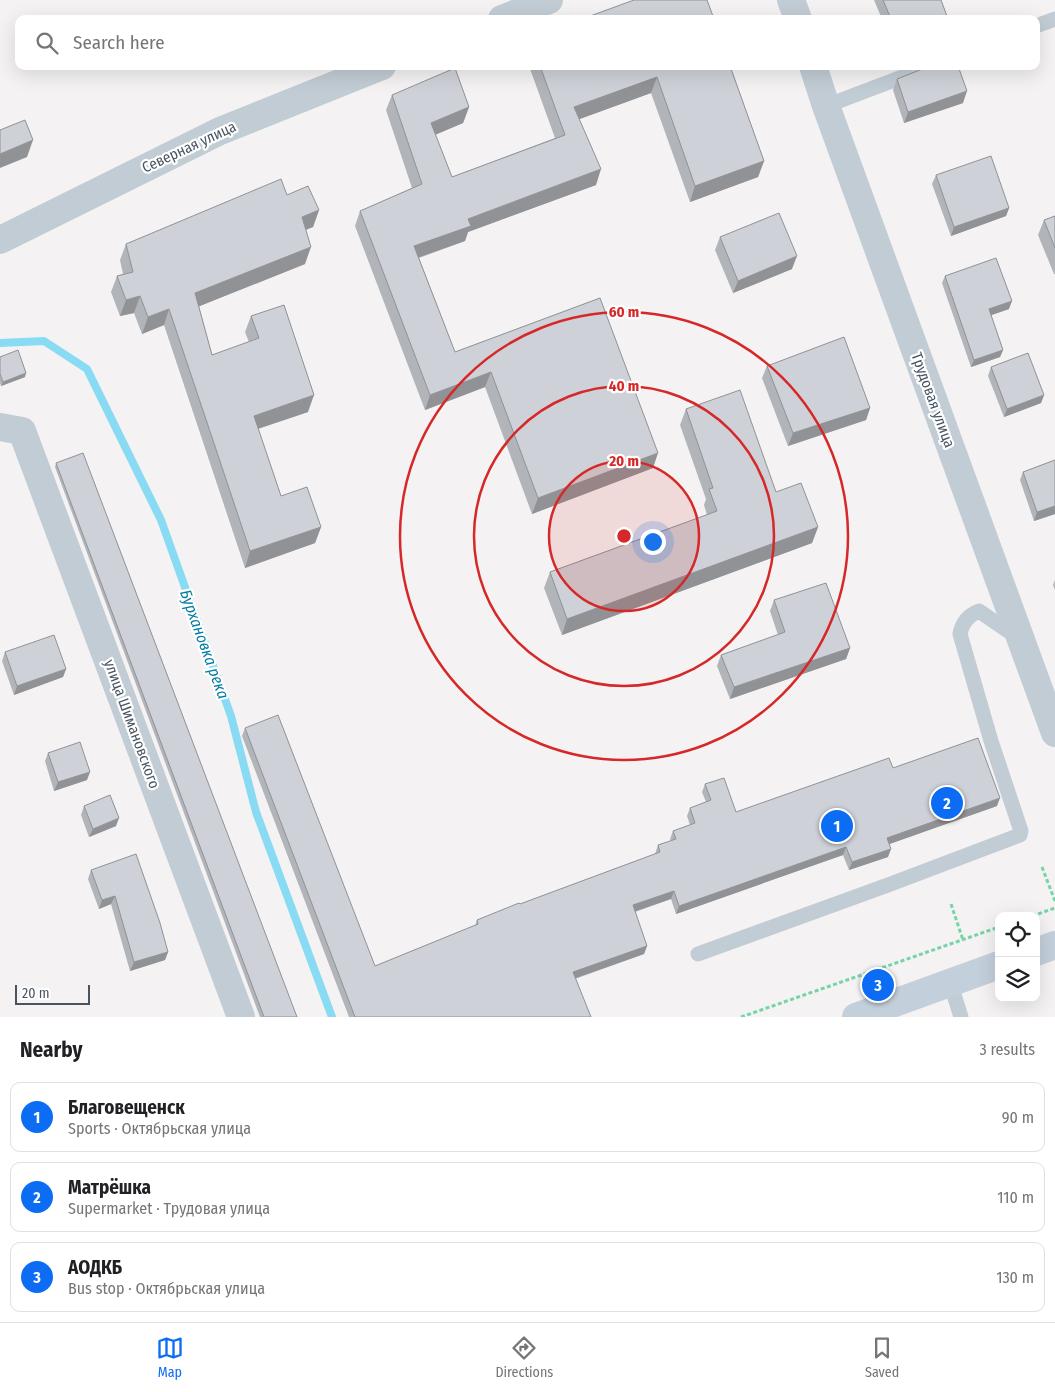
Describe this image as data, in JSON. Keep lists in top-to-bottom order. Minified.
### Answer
{"streets":{"street":["Северная улица","Трудовая улица","улица Шимановского"]},"water":["Бурхановка река"],"scale_bar":"20 m","page":{"search":"Search here","pins":["2","1","3"],"scale":"20 m","heading":["Nearby","3 results"],"list":[{"mark":"1","name":"Благовещенск","note":"Sports · Октябрьская улица","value":"90 m"},{"mark":"2","name":"Матрёшка","note":"Supermarket · Трудовая улица","value":"110 m"},{"mark":"3","name":"АОДКБ","note":"Bus stop · Октябрьская улица","value":"130 m"}],"nav":["Map","Directions","Saved"]},"rings":["60 m","40 m","20 m"]}
